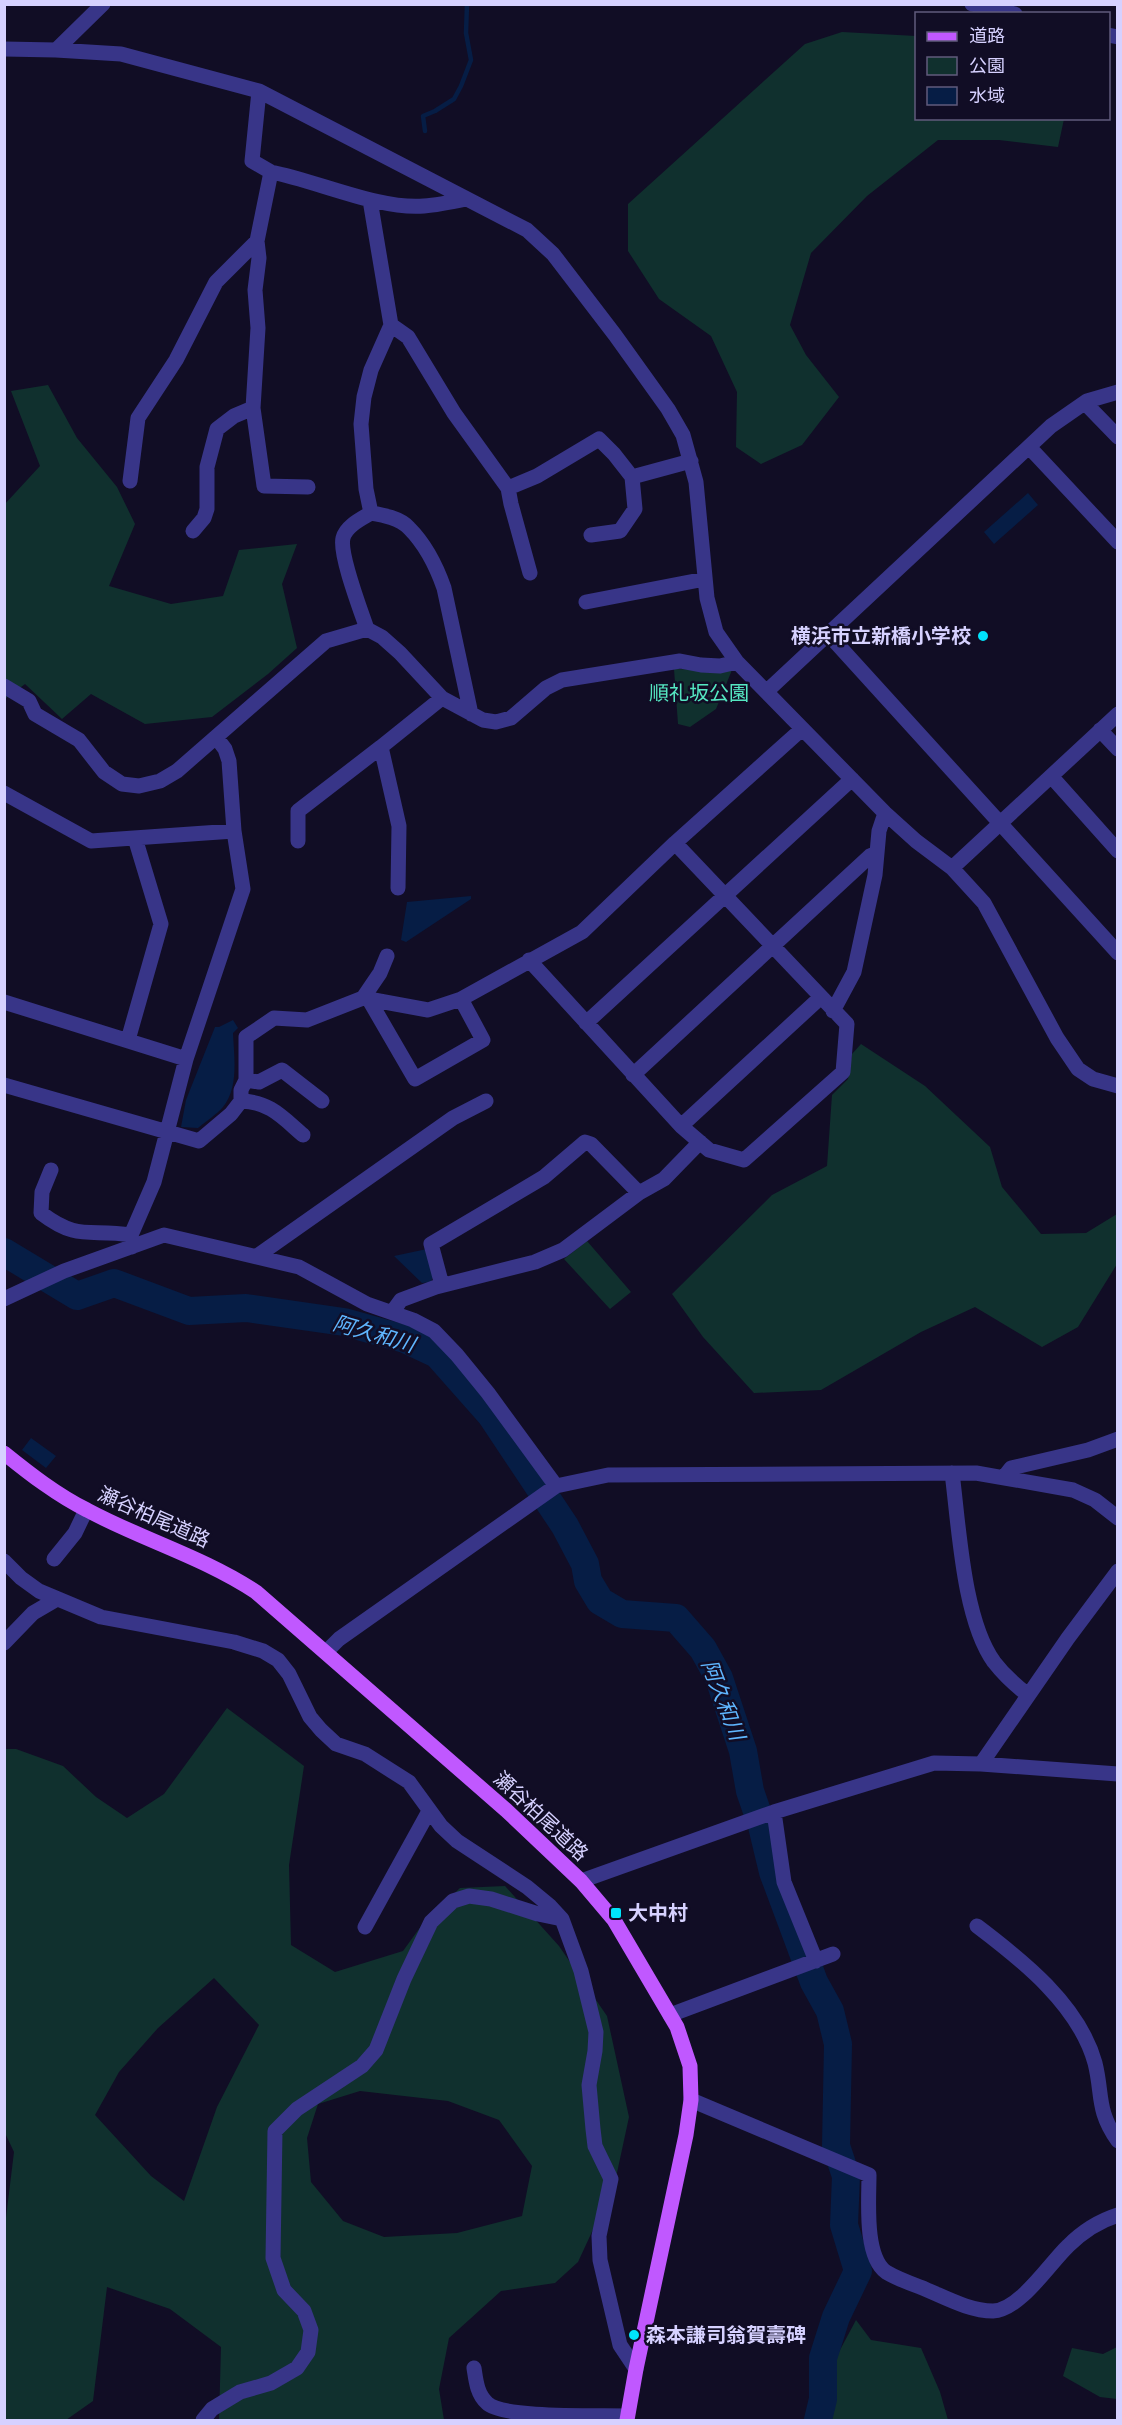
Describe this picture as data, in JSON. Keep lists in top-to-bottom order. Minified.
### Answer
{"streets":{"main road":["瀬谷柏尾道路"]},"water":["阿久和川"],"parks":["順礼坂公園"],"places":{"other":["横浜市立新橋小学校","森本謙司翁賀壽碑"],"transit":["大中村"]},"legend":["道路","公園","水域"]}
